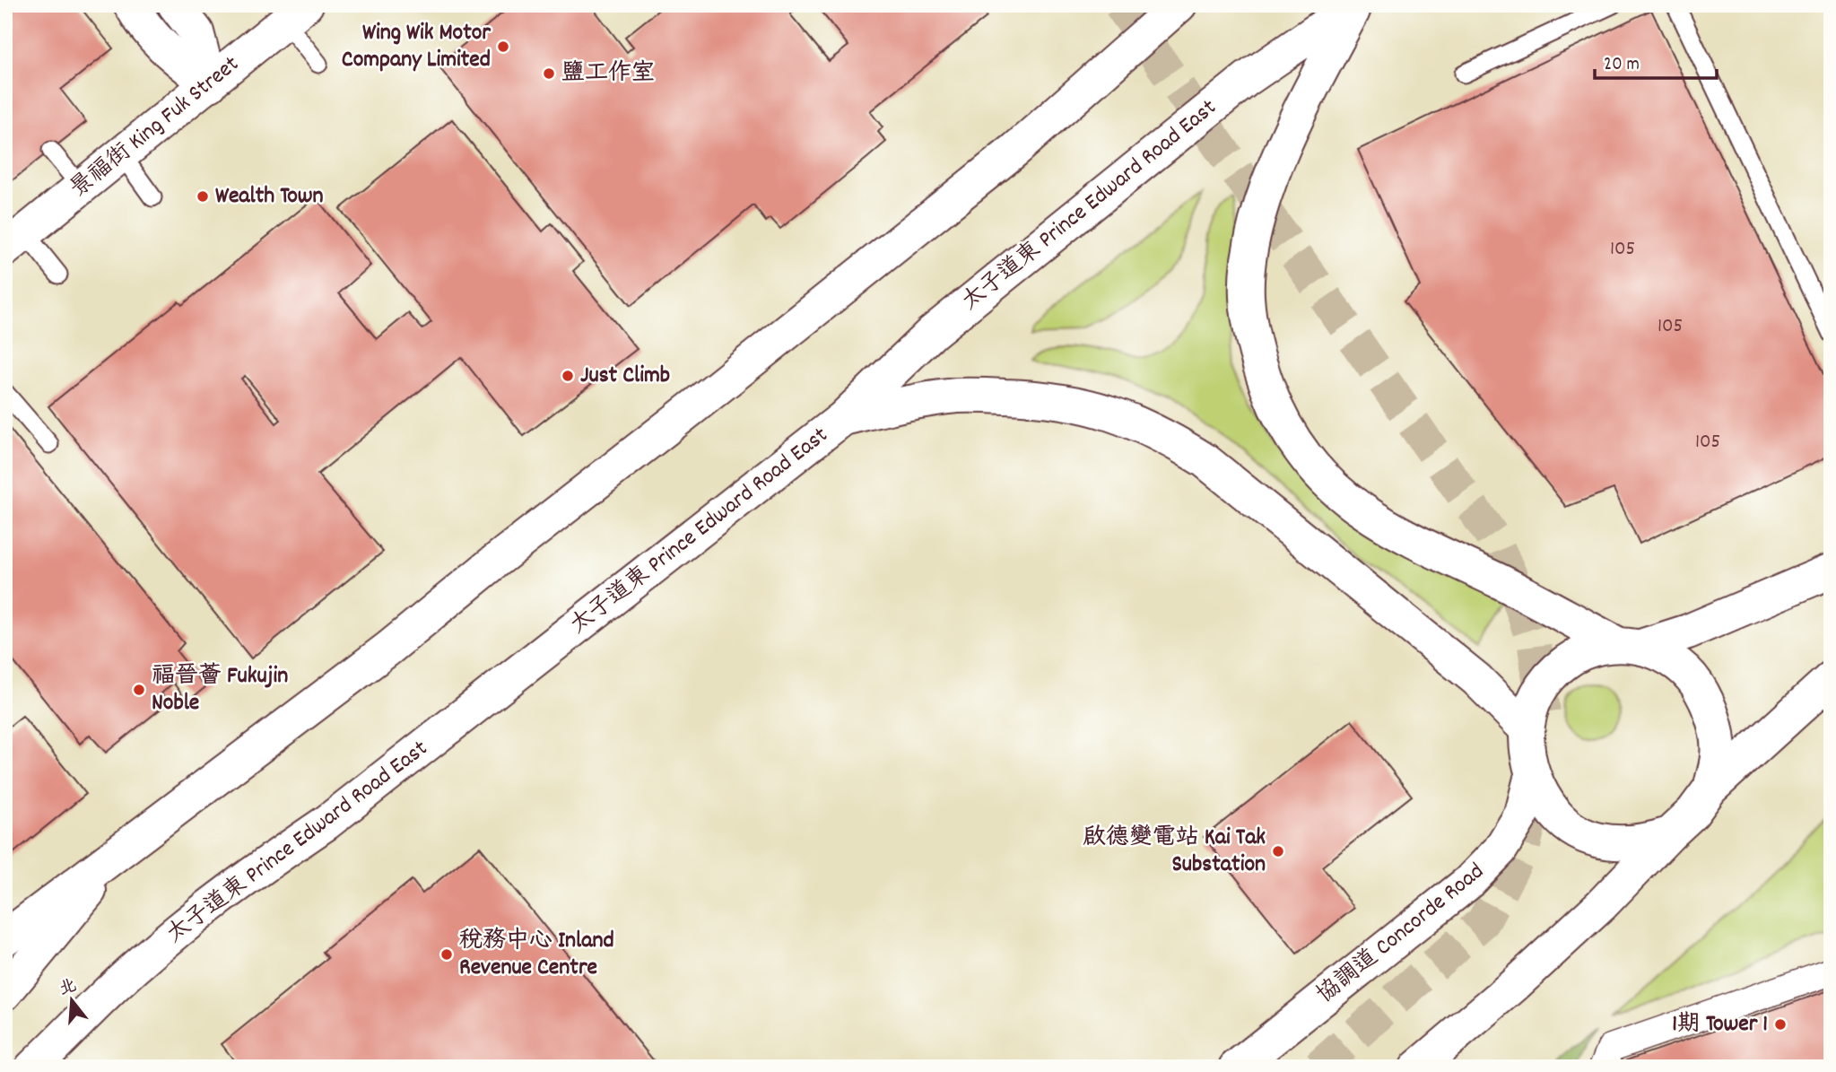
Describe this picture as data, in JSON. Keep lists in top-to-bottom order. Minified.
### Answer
{"streets":{"main road":["景福街 King Fuk Street","太子道東 Prince Edward Road East","協調道 Concorde Road"]},"places":["Wing Wik Motor Company Limited","鹽工作室","Wealth Town","Just Climb","福晉薈 Fukujin Noble","啟德變電站 Kai Tak Substation","稅務中心 Inland Revenue Centre","1期 Tower 1"],"house_numbers":["105","105","105"],"scale_bar":"20 m","north":"top"}
